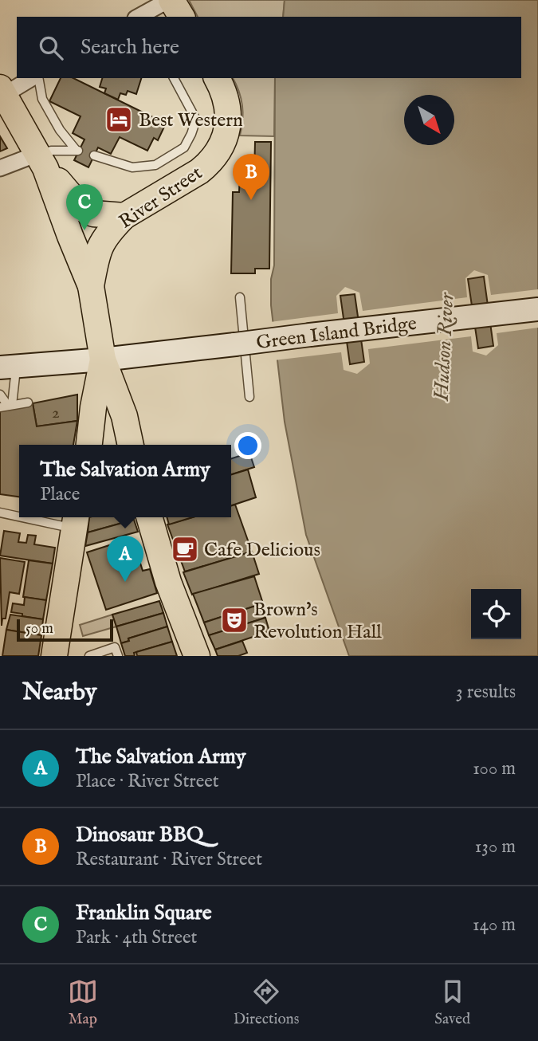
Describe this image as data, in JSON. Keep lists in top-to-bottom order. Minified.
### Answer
{"streets":{"main road":["River Street"],"street":["Green Island Bridge"]},"water":["Hudson River"],"places":{"hotel":["Best Western"],"cafe":["Cafe Delicious"],"theatre":["Brown's Revolution Hall"]},"house_numbers":["2"],"scale_bar":"50 m","north":"bottom right","page":{"search":"Search here","pins":["B","C","A"],"popup":["The Salvation Army","Place"],"scale":"50 m","heading":["Nearby","3 results"],"list":[{"mark":"A","name":"The Salvation Army","note":"Place · River Street","value":"100 m"},{"mark":"B","name":"Dinosaur BBQ","note":"Restaurant · River Street","value":"130 m"},{"mark":"C","name":"Franklin Square","note":"Park · 4th Street","value":"140 m"}],"nav":["Map","Directions","Saved"]}}
